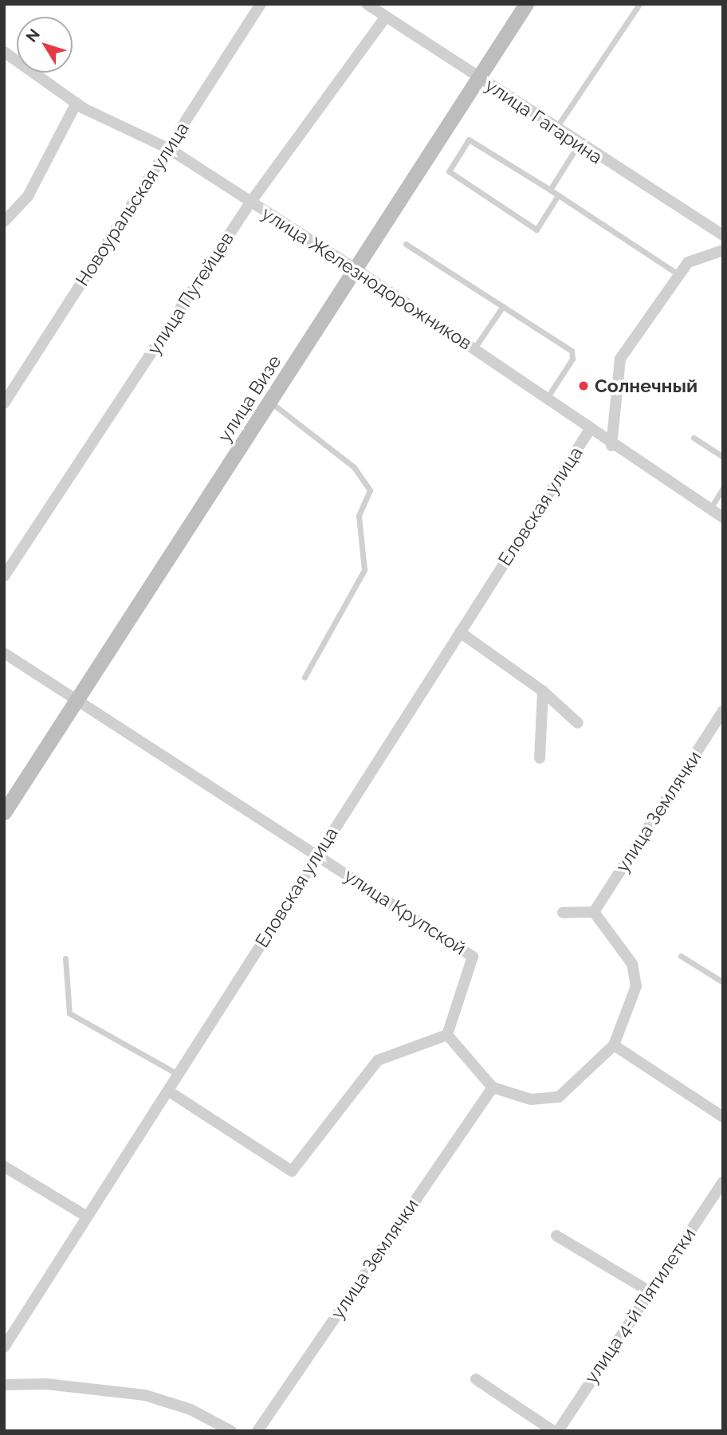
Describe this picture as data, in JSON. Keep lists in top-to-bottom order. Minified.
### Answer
{"streets":{"street":["улица Гагарина","Новоуральская улица","улица Железнодорожников","улица Путейцев","улица Визе","Еловская улица","улица Землячки","улица Крупской","улица 4-й Пятилетки"]},"crossings":[["улица Гагарина","улица Путейцев"],["улица Гагарина","улица Визе"],["Новоуральская улица","улица Железнодорожников"],["улица Железнодорожников","улица Путейцев"],["улица Железнодорожников","улица Визе"],["улица Железнодорожников","Еловская улица"],["улица Визе","улица Крупской"],["Еловская улица","улица Крупской"]],"places":["Солнечный"],"north":"top left"}
